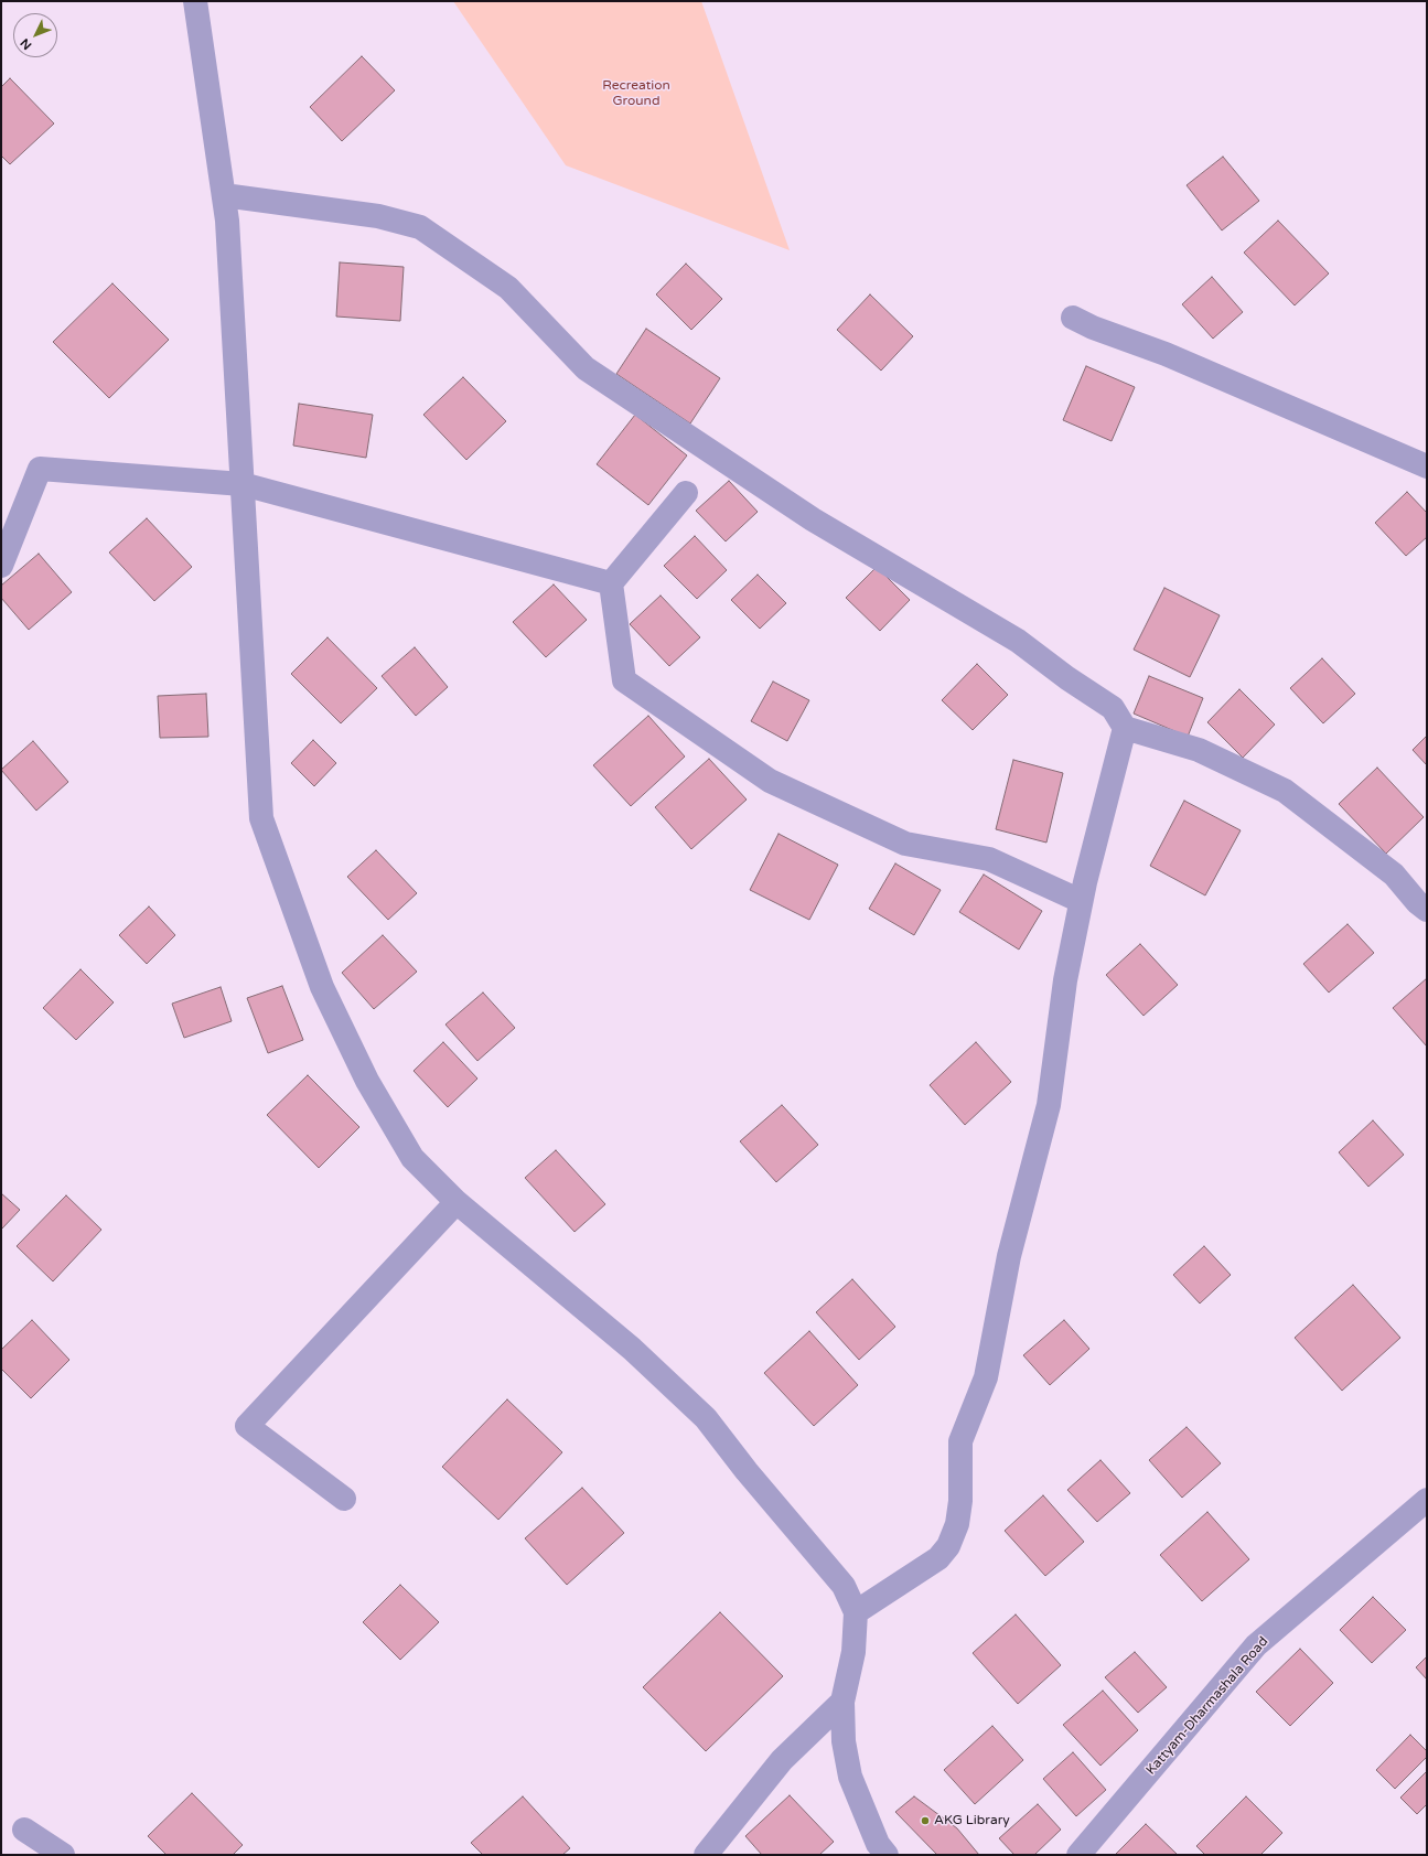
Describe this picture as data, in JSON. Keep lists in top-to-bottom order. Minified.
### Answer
{"streets":{"street":["Kattyam-Dharmashala Road"]},"parks":["Recreation Ground"],"places":["AKG Library"],"north":"bottom left"}
